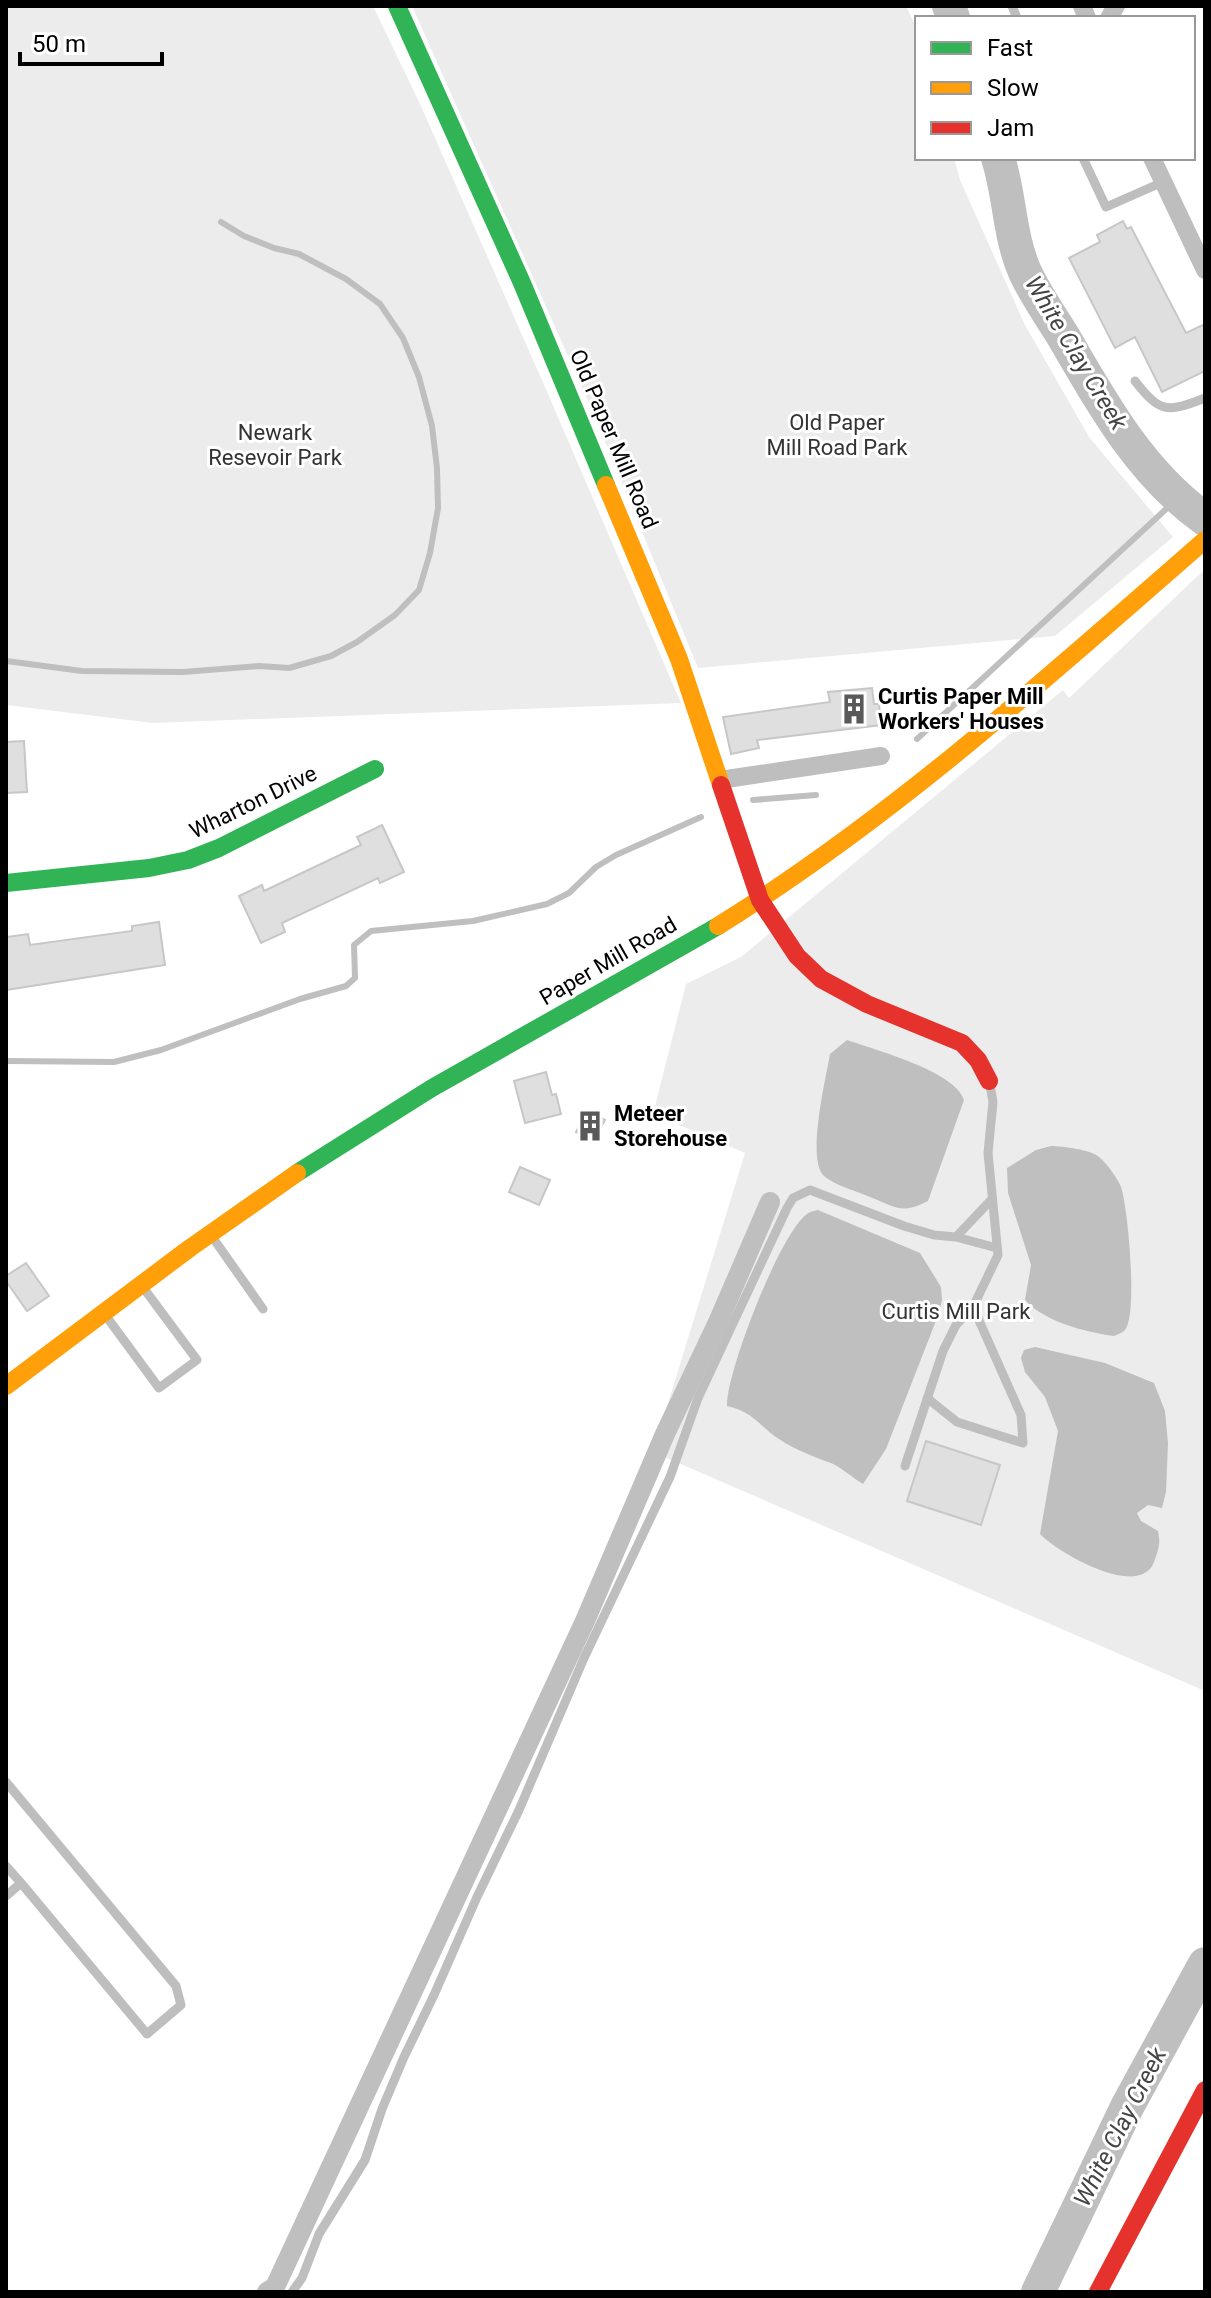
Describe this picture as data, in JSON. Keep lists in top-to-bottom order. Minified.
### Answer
{"streets":{"street":["Old Paper Mill Road","Wharton Drive","Paper Mill Road"]},"crossings":[["Old Paper Mill Road","Paper Mill Road"]],"water":["White Clay Creek"],"parks":["Old Paper Mill Road Park","Newark Resevoir Park","Curtis Mill Park"],"places":{"building":["Curtis Paper Mill Workers' Houses","Meteer Storehouse"]},"legend":["Fast","Slow","Jam"],"scale_bar":"50 m"}
